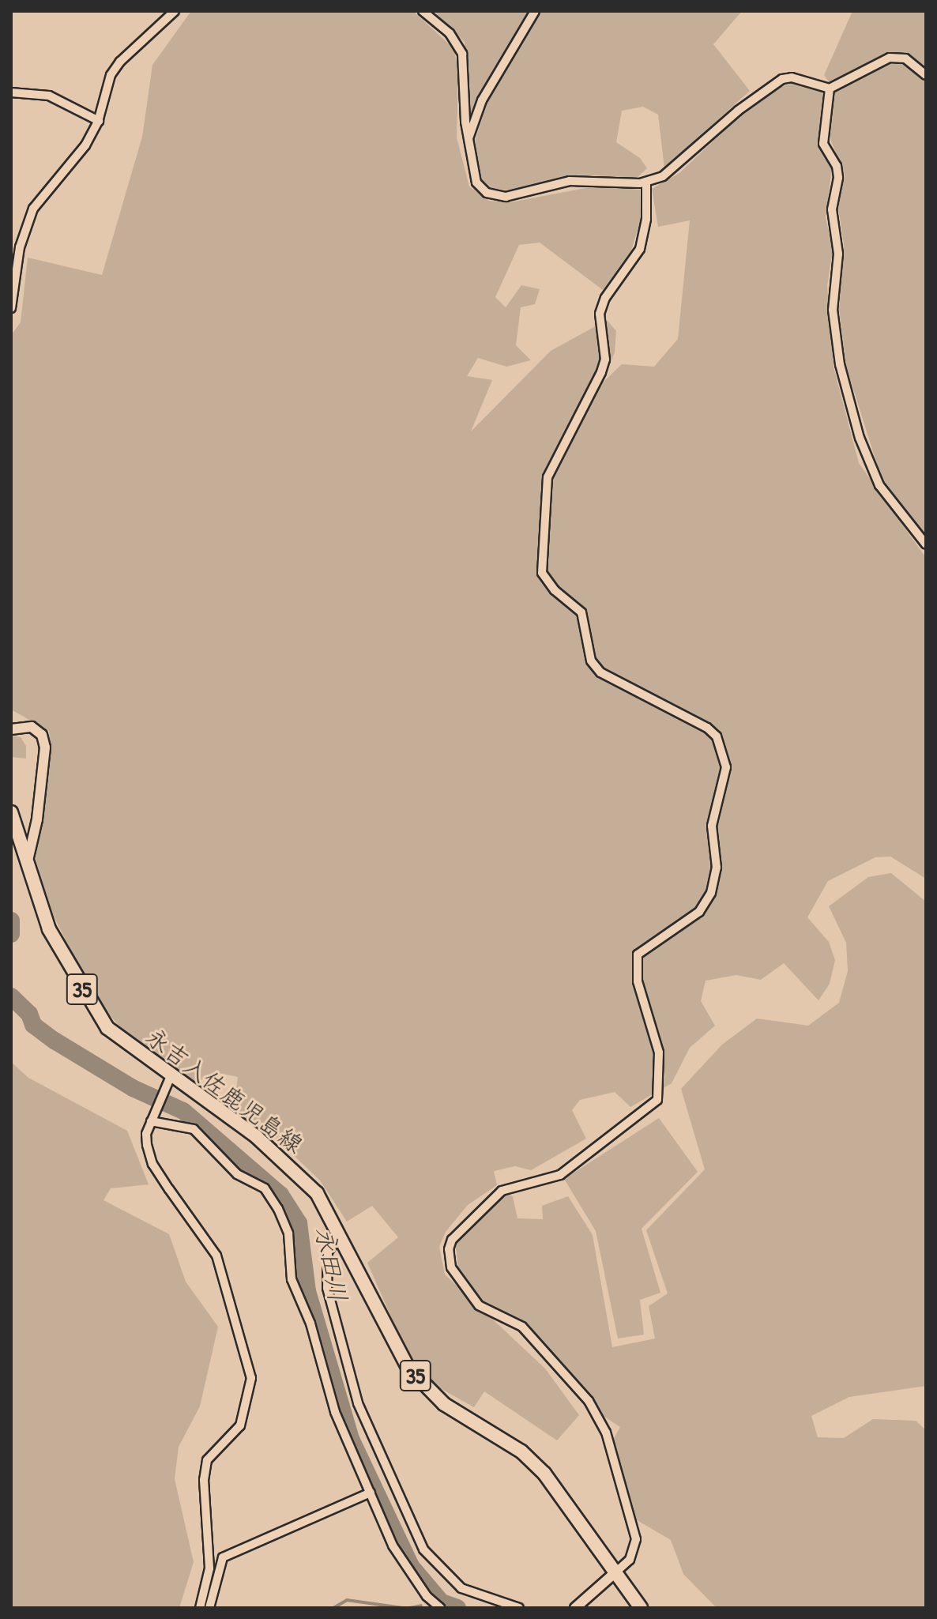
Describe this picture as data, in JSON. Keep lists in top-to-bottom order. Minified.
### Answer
{"streets":{"main road":["35","永吉入佐鹿児島線"]},"water":["永田川"]}
